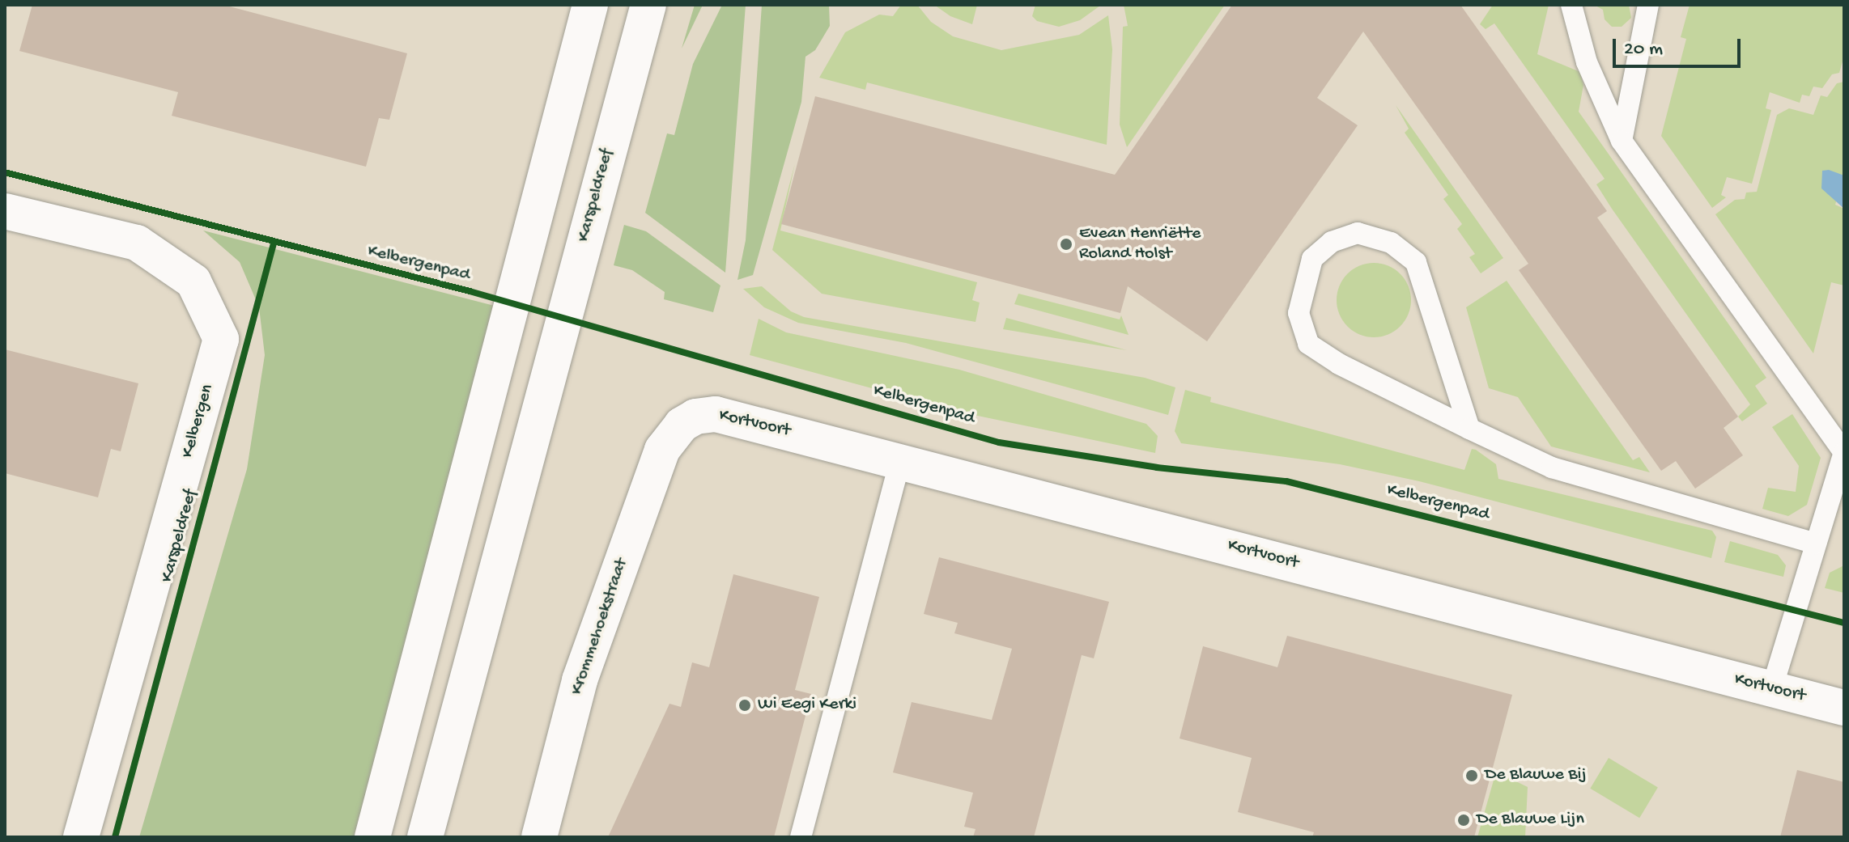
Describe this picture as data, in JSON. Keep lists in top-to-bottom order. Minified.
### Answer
{"streets":{"street":["Karspeldreef","Kelbergen","Kortvoort","Krommehoekstraat"],"cycle path":["Kelbergenpad"]},"crossings":[["Kortvoort","Krommehoekstraat"]],"places":["Evean Henriëtte Roland Holst","Wi Eegi Kerki","De Blauwe Bij","De Blauwe Lijn"],"scale_bar":"20 m"}
